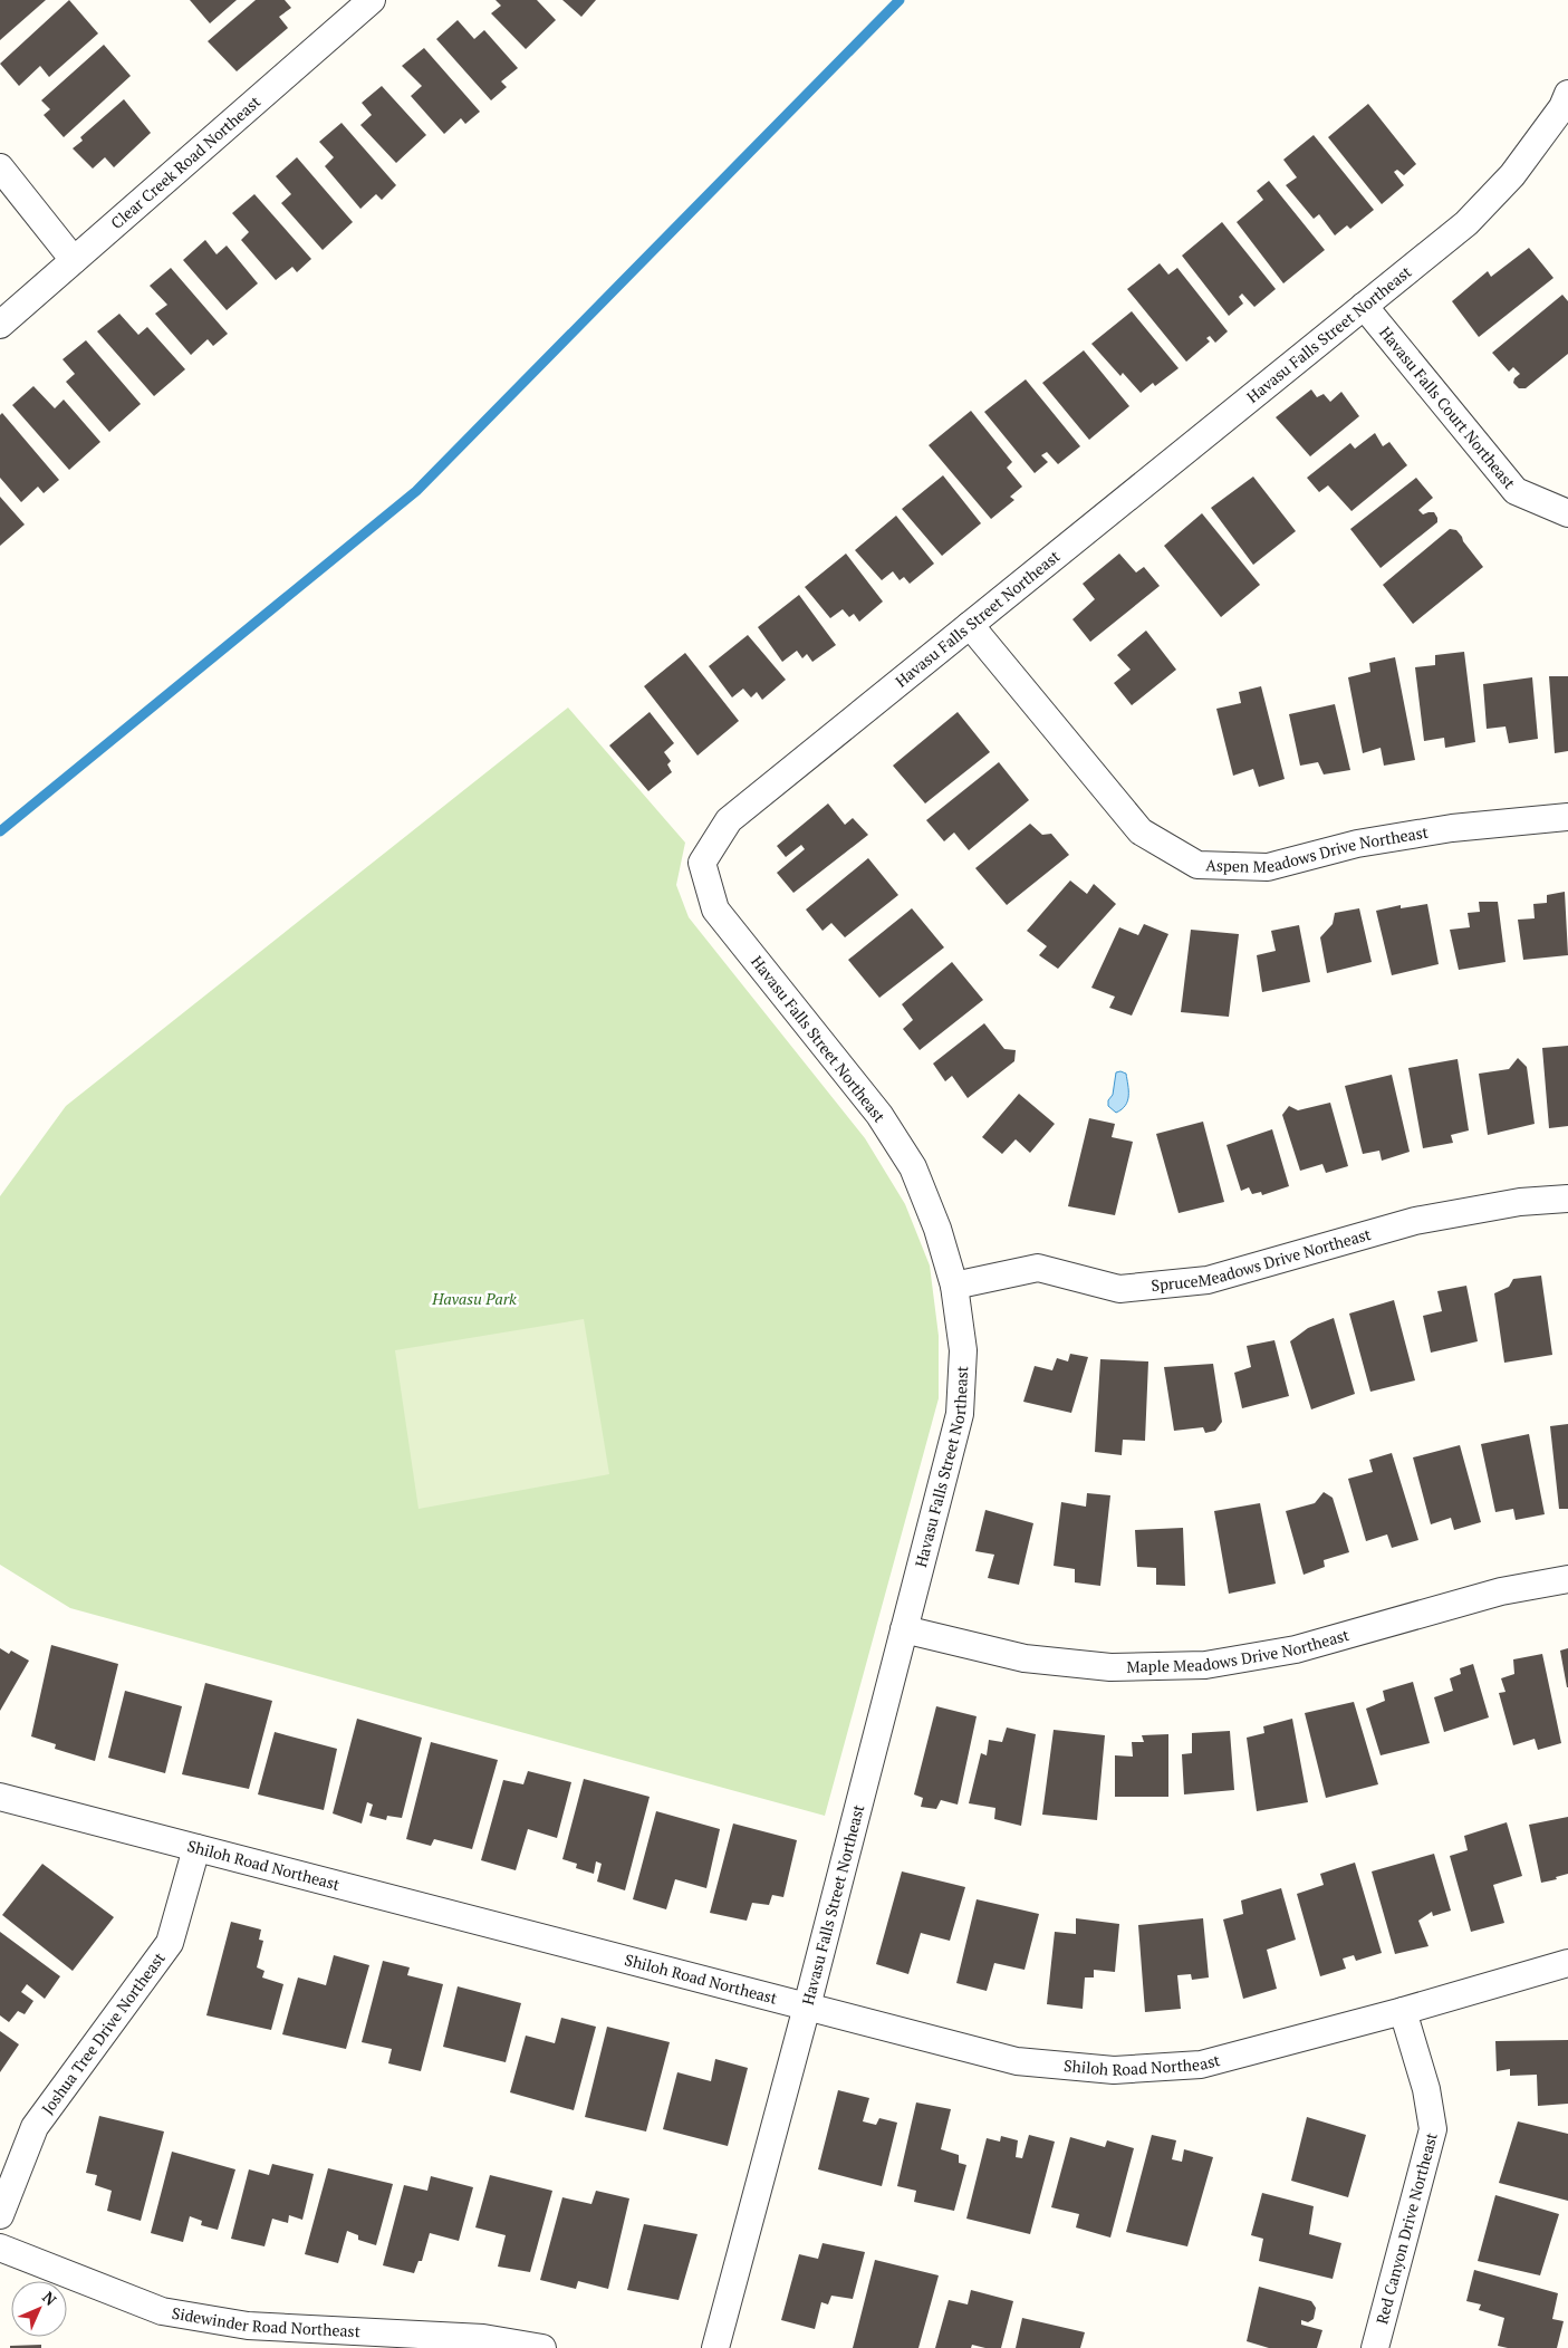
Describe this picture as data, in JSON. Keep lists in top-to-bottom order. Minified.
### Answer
{"streets":{"street":["Clear Creek Road Northeast","Havasu Falls Street Northeast","Havasu Falls Court Northeast","Aspen Meadows Drive Northeast","SpruceMeadows Drive Northeast","Maple Meadows Drive Northeast","Shiloh Road Northeast","Joshua Tree Drive Northeast","Red Canyon Drive Northeast","Sidewinder Road Northeast"]},"crossings":[["Havasu Falls Street Northeast","Havasu Falls Court Northeast"],["Havasu Falls Street Northeast","Aspen Meadows Drive Northeast"],["Havasu Falls Street Northeast","SpruceMeadows Drive Northeast"],["Havasu Falls Street Northeast","Maple Meadows Drive Northeast"],["Havasu Falls Street Northeast","Shiloh Road Northeast"],["Shiloh Road Northeast","Joshua Tree Drive Northeast"],["Shiloh Road Northeast","Red Canyon Drive Northeast"]],"parks":["Havasu Park"],"north":"top right"}
